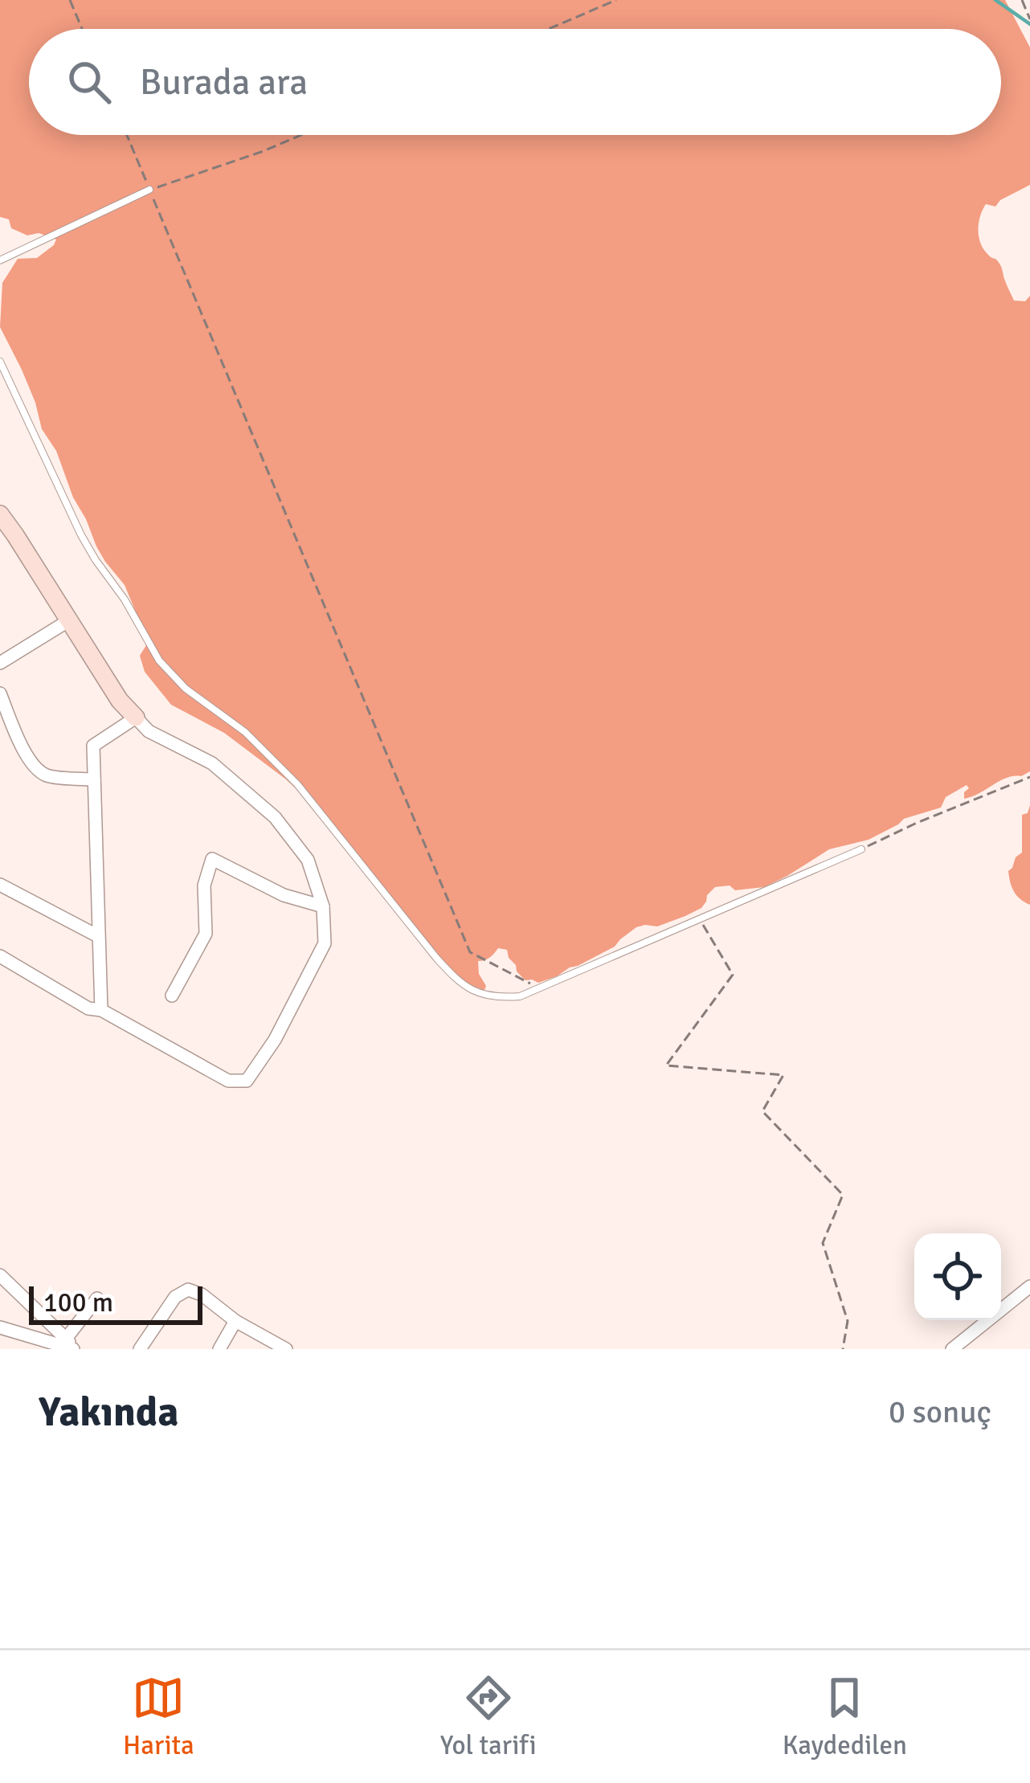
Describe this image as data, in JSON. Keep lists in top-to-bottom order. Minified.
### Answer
{"scale_bar":"100 m","page":{"search":"Burada ara","scale":"100 m","heading":["Yakında","0 sonuç"],"nav":["Harita","Yol tarifi","Kaydedilen"]}}
